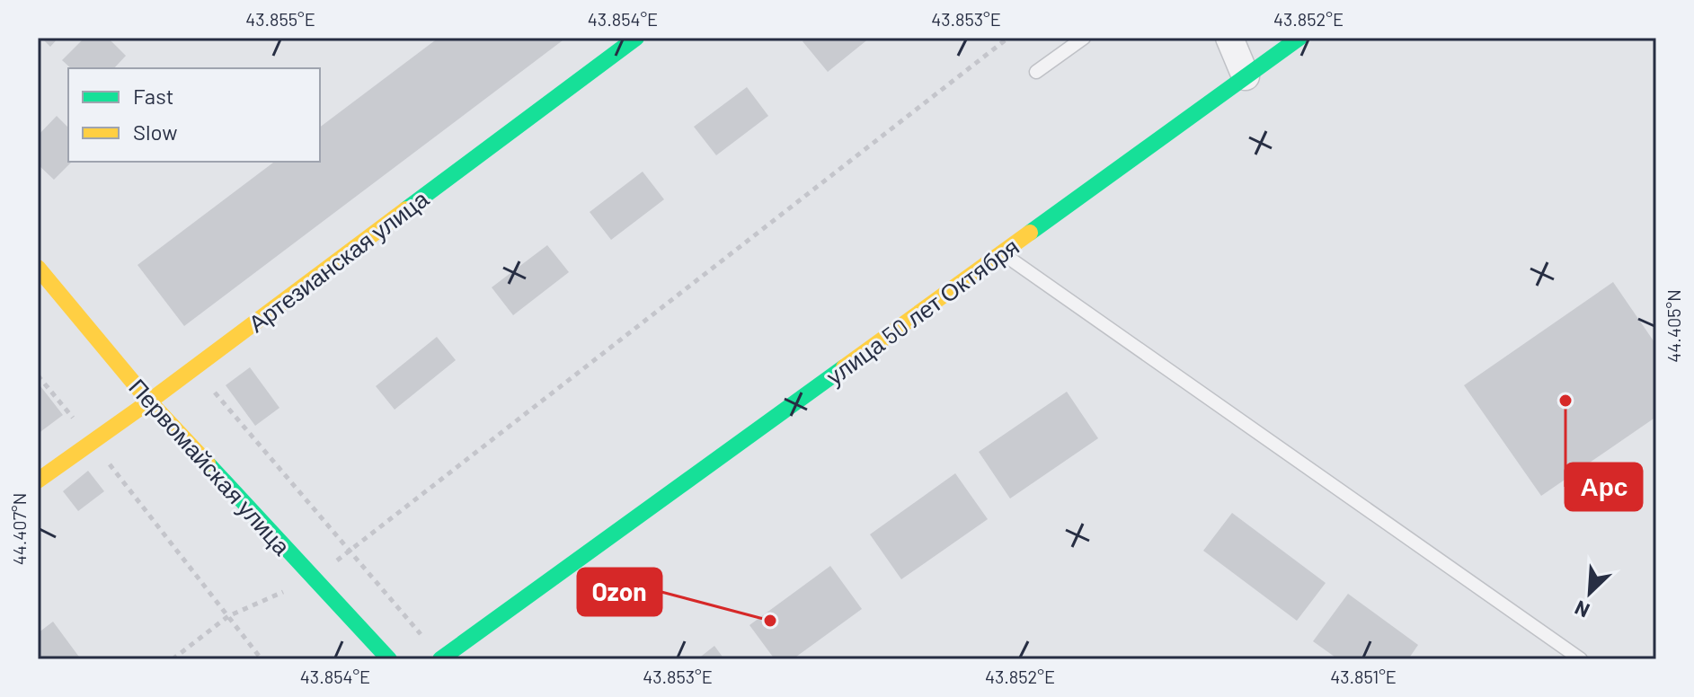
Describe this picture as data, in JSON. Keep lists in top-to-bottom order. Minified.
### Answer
{"streets":{"main road":["Артезианская улица","улица 50 лет Октября","Первомайская улица"]},"crossings":[["Артезианская улица","Первомайская улица"]],"places":["Арс","Ozon"],"legend":["Fast","Slow"],"north":"bottom left","coordinates":["43.855°E","43.854°E","43.853°E","43.852°E","44.405°N","44.407°N","43.851°E"]}
